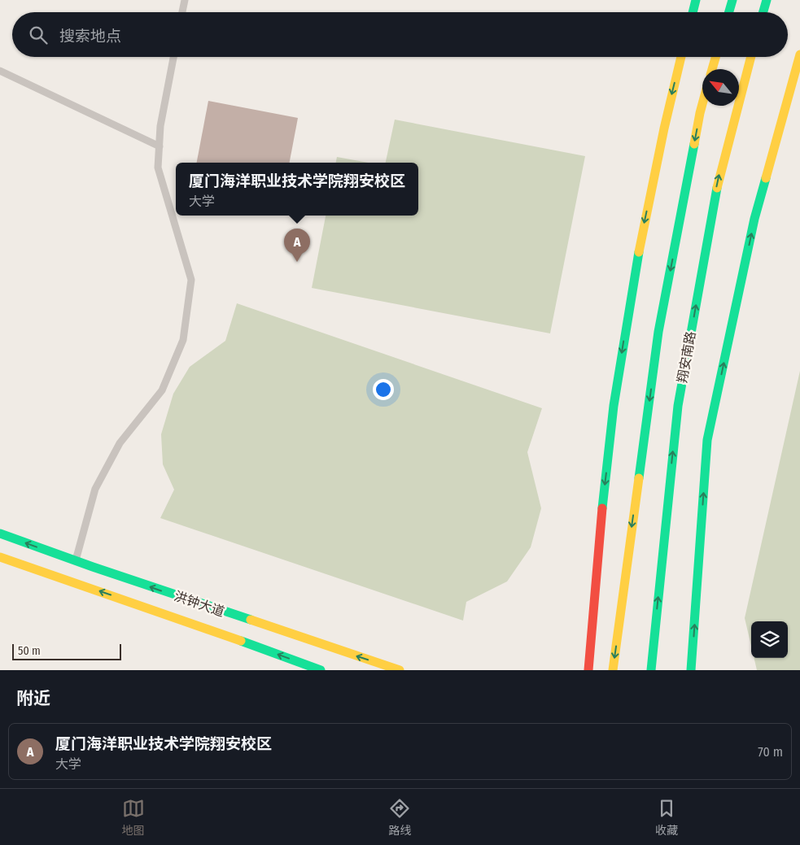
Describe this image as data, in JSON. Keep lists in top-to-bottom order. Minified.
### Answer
{"streets":{"main road":["翔安南路","洪钟大道"]},"one_way":["洪钟大道"],"scale_bar":"50 m","north":"top left","page":{"search":"搜索地点","popup":["厦门海洋职业技术学院翔安校区","大学"],"pins":"A","scale":"50 m","heading":"附近","list":[{"mark":"A","name":"厦门海洋职业技术学院翔安校区","note":"大学","value":"70 m"}],"nav":["地图","路线","收藏"]}}
